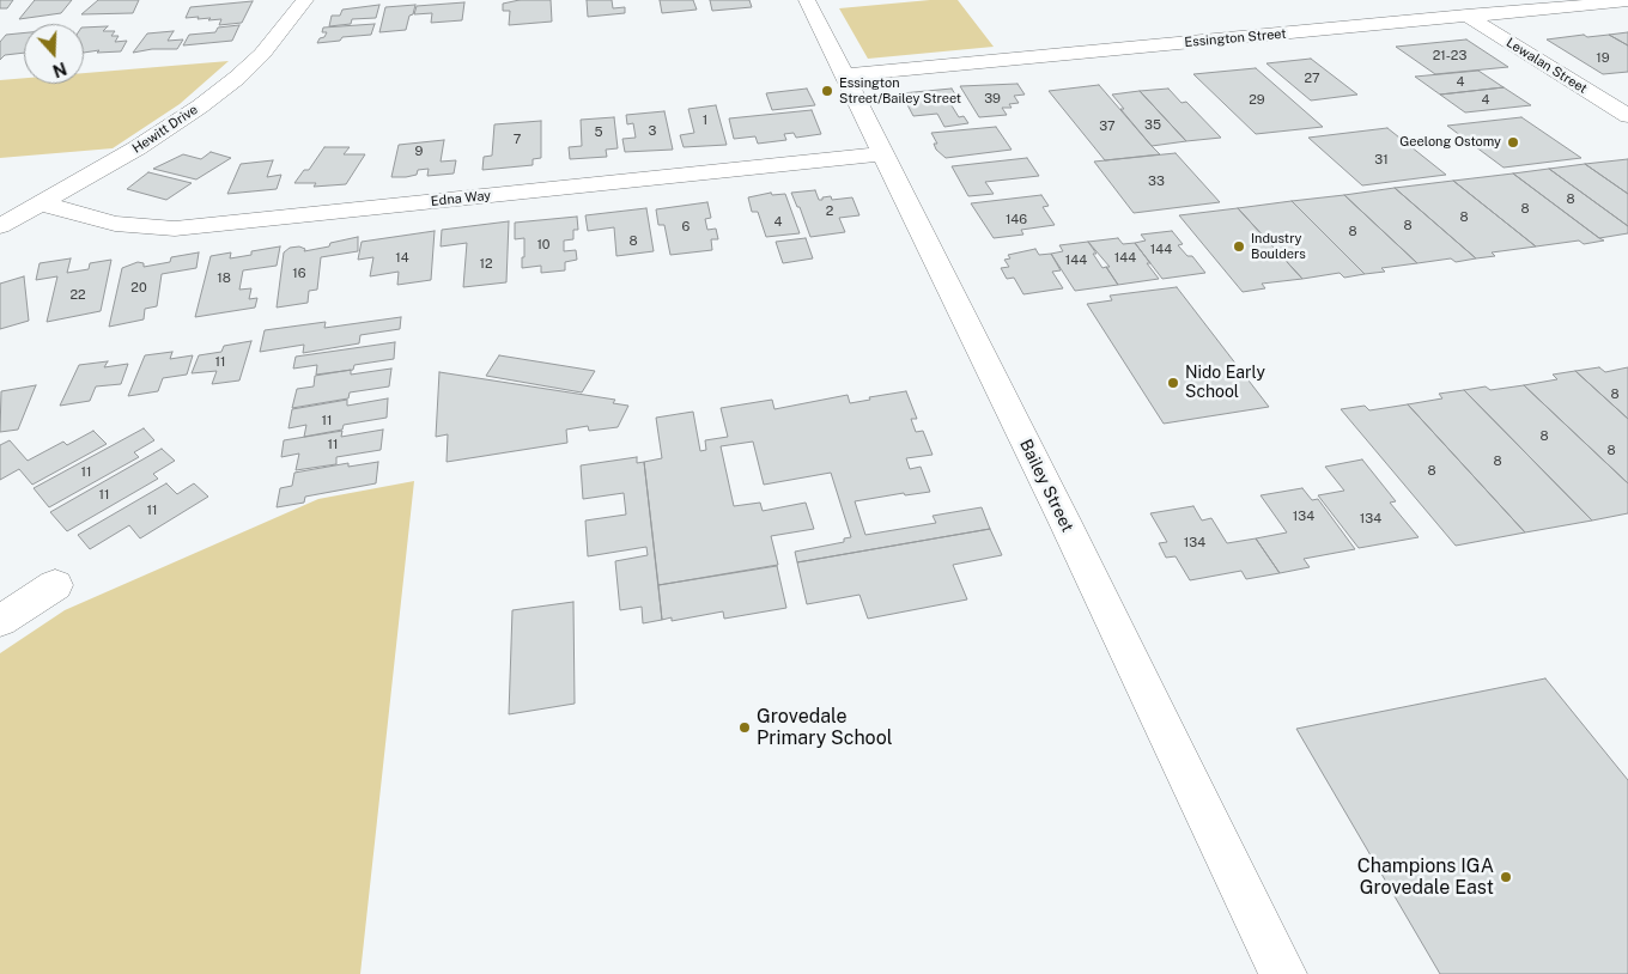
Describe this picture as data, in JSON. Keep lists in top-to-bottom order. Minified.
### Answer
{"streets":{"street":["Essington Street","Lewalan Street","Hewitt Drive","Edna Way","Bailey Street"]},"crossings":[["Essington Street","Lewalan Street"],["Essington Street","Bailey Street"],["Hewitt Drive","Edna Way"],["Edna Way","Bailey Street"]],"places":["Essington Street/Bailey Street","Geelong Ostomy","Industry Boulders","Nido Early School","Grovedale Primary School","Champions IGA Grovedale East"],"house_numbers":["21-23","19","27","4","39","29","4","1","35","37","3","5","7","9","31","33","8","8","2","8","146","4","8","6","8","8","10","144","14","144","144","12","16","18","20","22","11","8","11","8","11","8","8","8","11","11","11","134","134","134"],"north":"bottom"}
